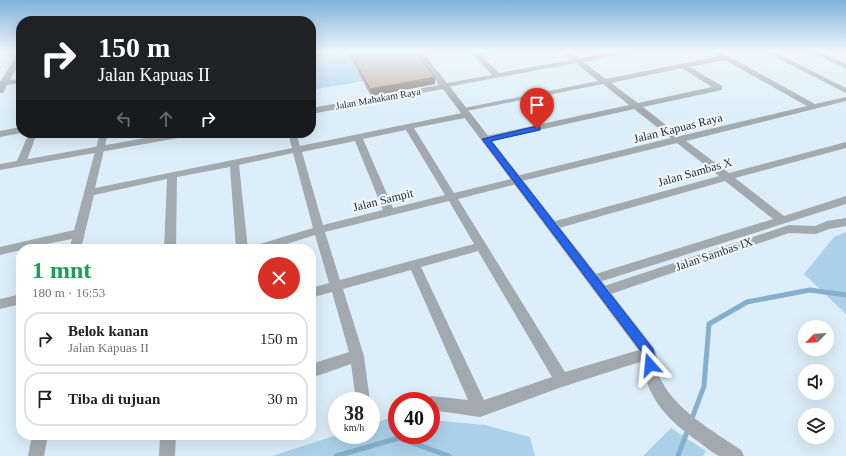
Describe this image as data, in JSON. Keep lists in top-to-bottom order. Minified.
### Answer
{"streets":{"street":["Jalan Mahakam Raya","Jalan Kapuas Raya","Jalan Sambas X","Jalan Sampit","Jalan Sambas IX"]},"crossings":[["Jalan Kapuas Raya","Jalan Sampit"]],"north":"bottom left","page":{"turn":["150 m","Jalan Kapuas II"],"heading":["1 mnt","180 m · 16:53"],"list":[{"name":"Belok kanan","note":"Jalan Kapuas II","value":"150 m"},{"name":"Tiba di tujuan","value":"30 m"}],"speed":"38 km/h","limit":"40"}}
